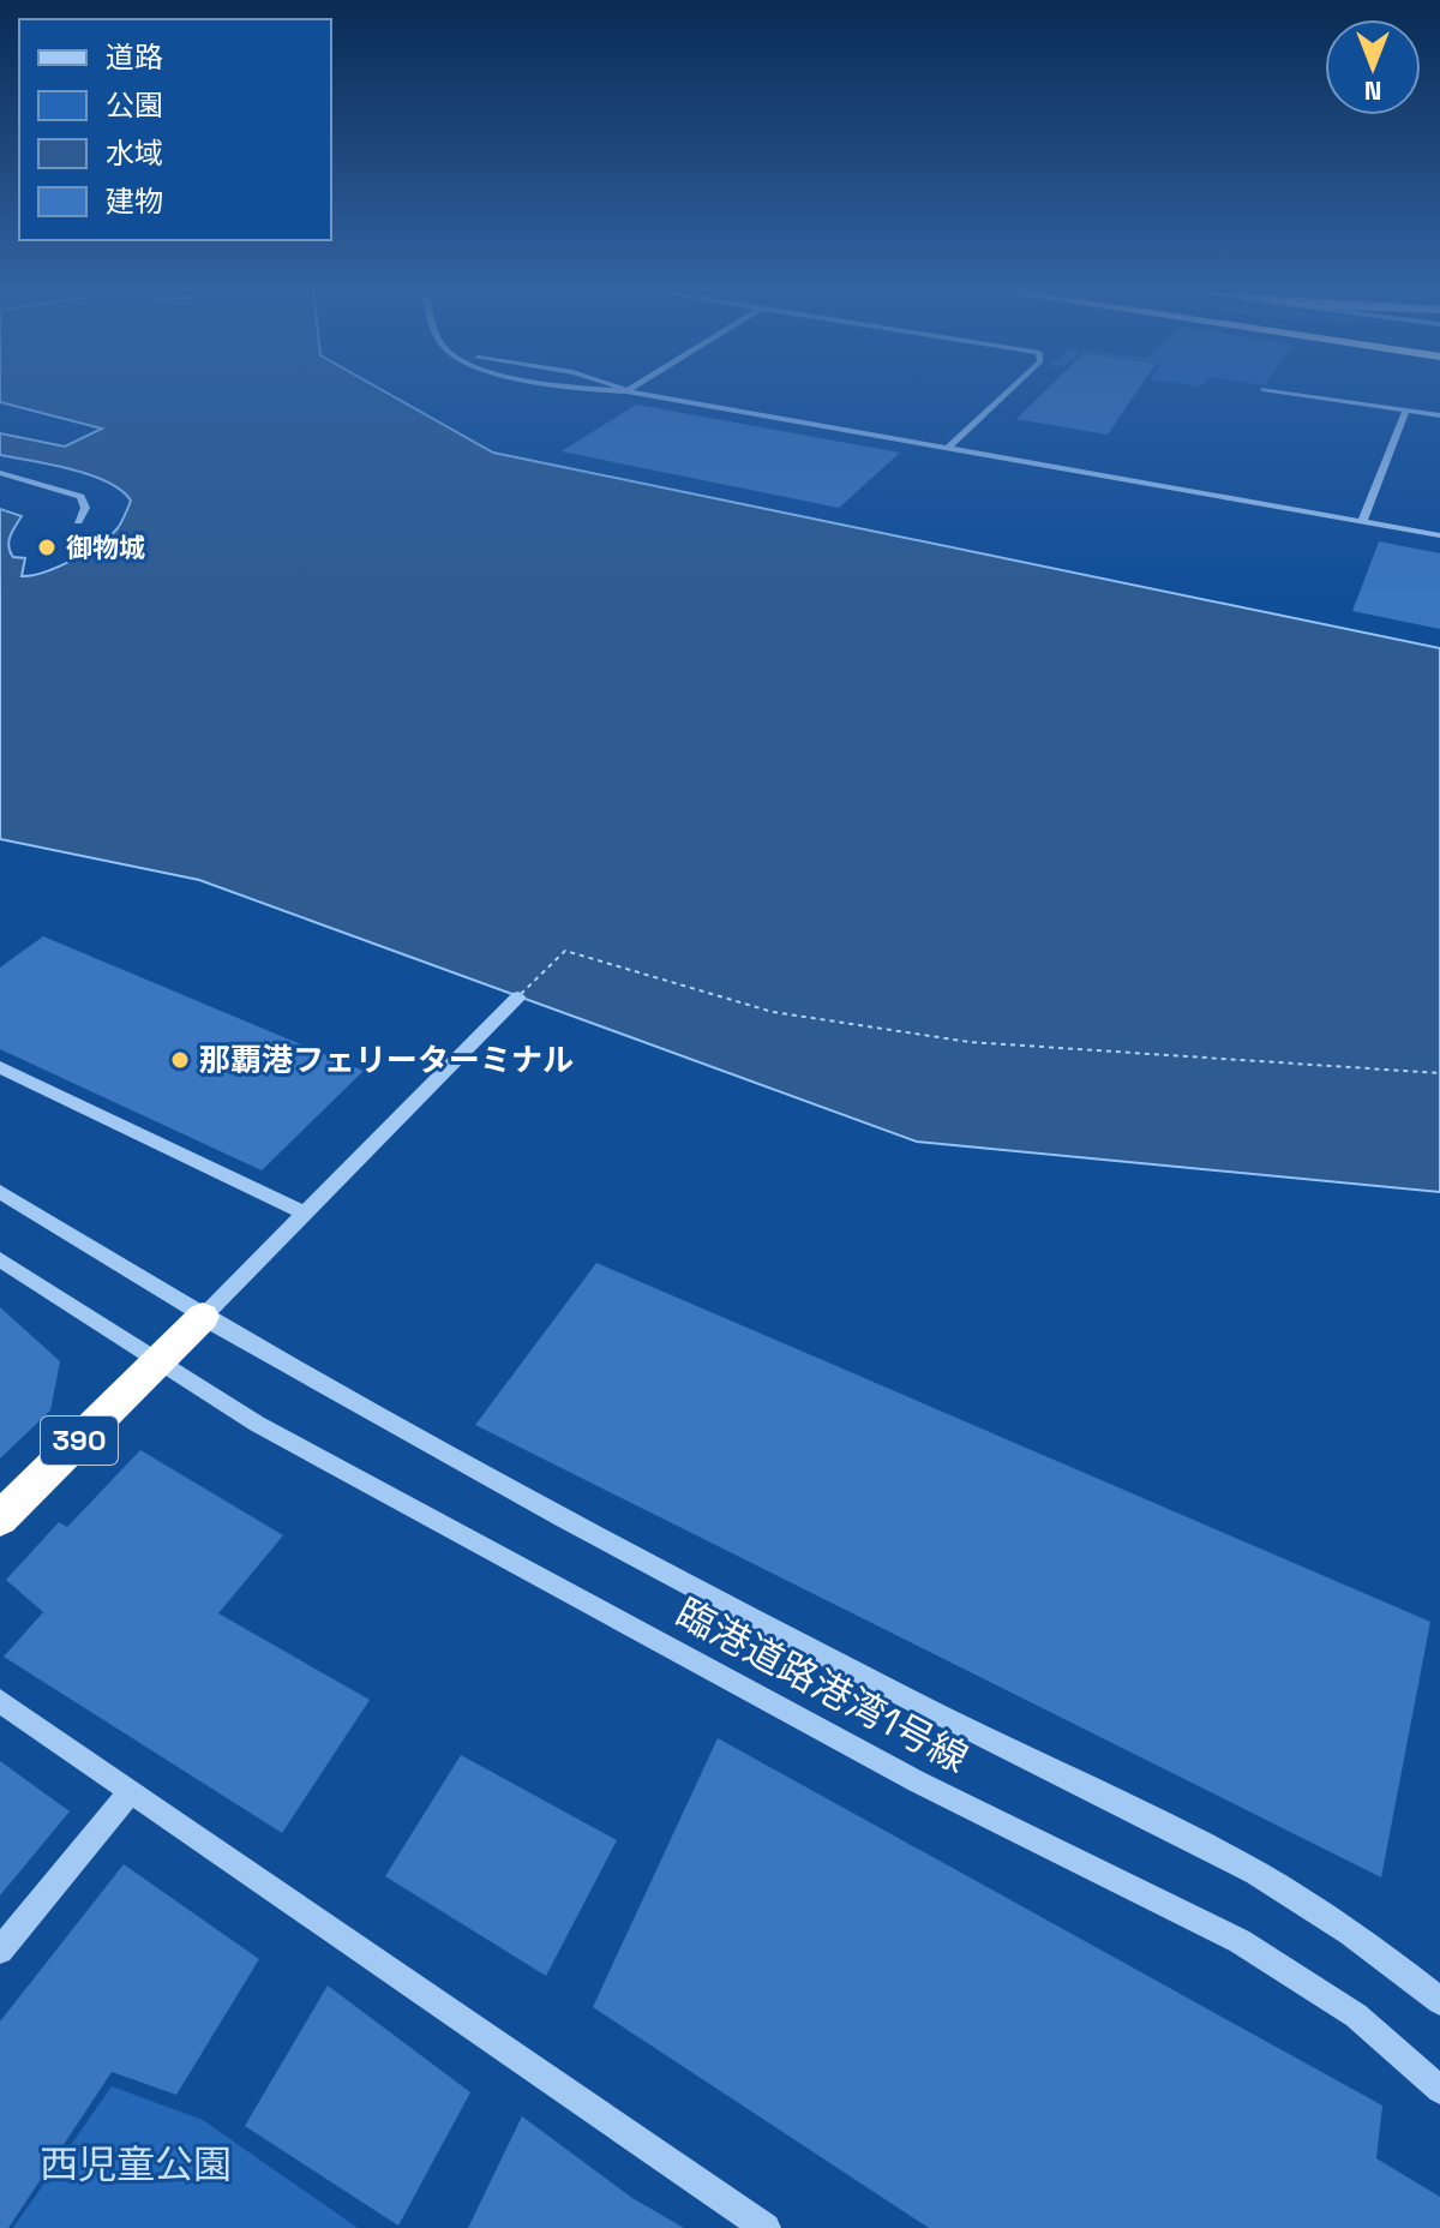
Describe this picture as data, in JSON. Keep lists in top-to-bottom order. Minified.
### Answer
{"streets":{"highway":["390"],"street":["臨港道路港湾1号線"]},"crossings":[["390","臨港道路港湾1号線"]],"parks":["西児童公園"],"places":["御物城","那覇港フェリーターミナル"],"legend":["道路","公園","水域","建物"],"north":"bottom"}
